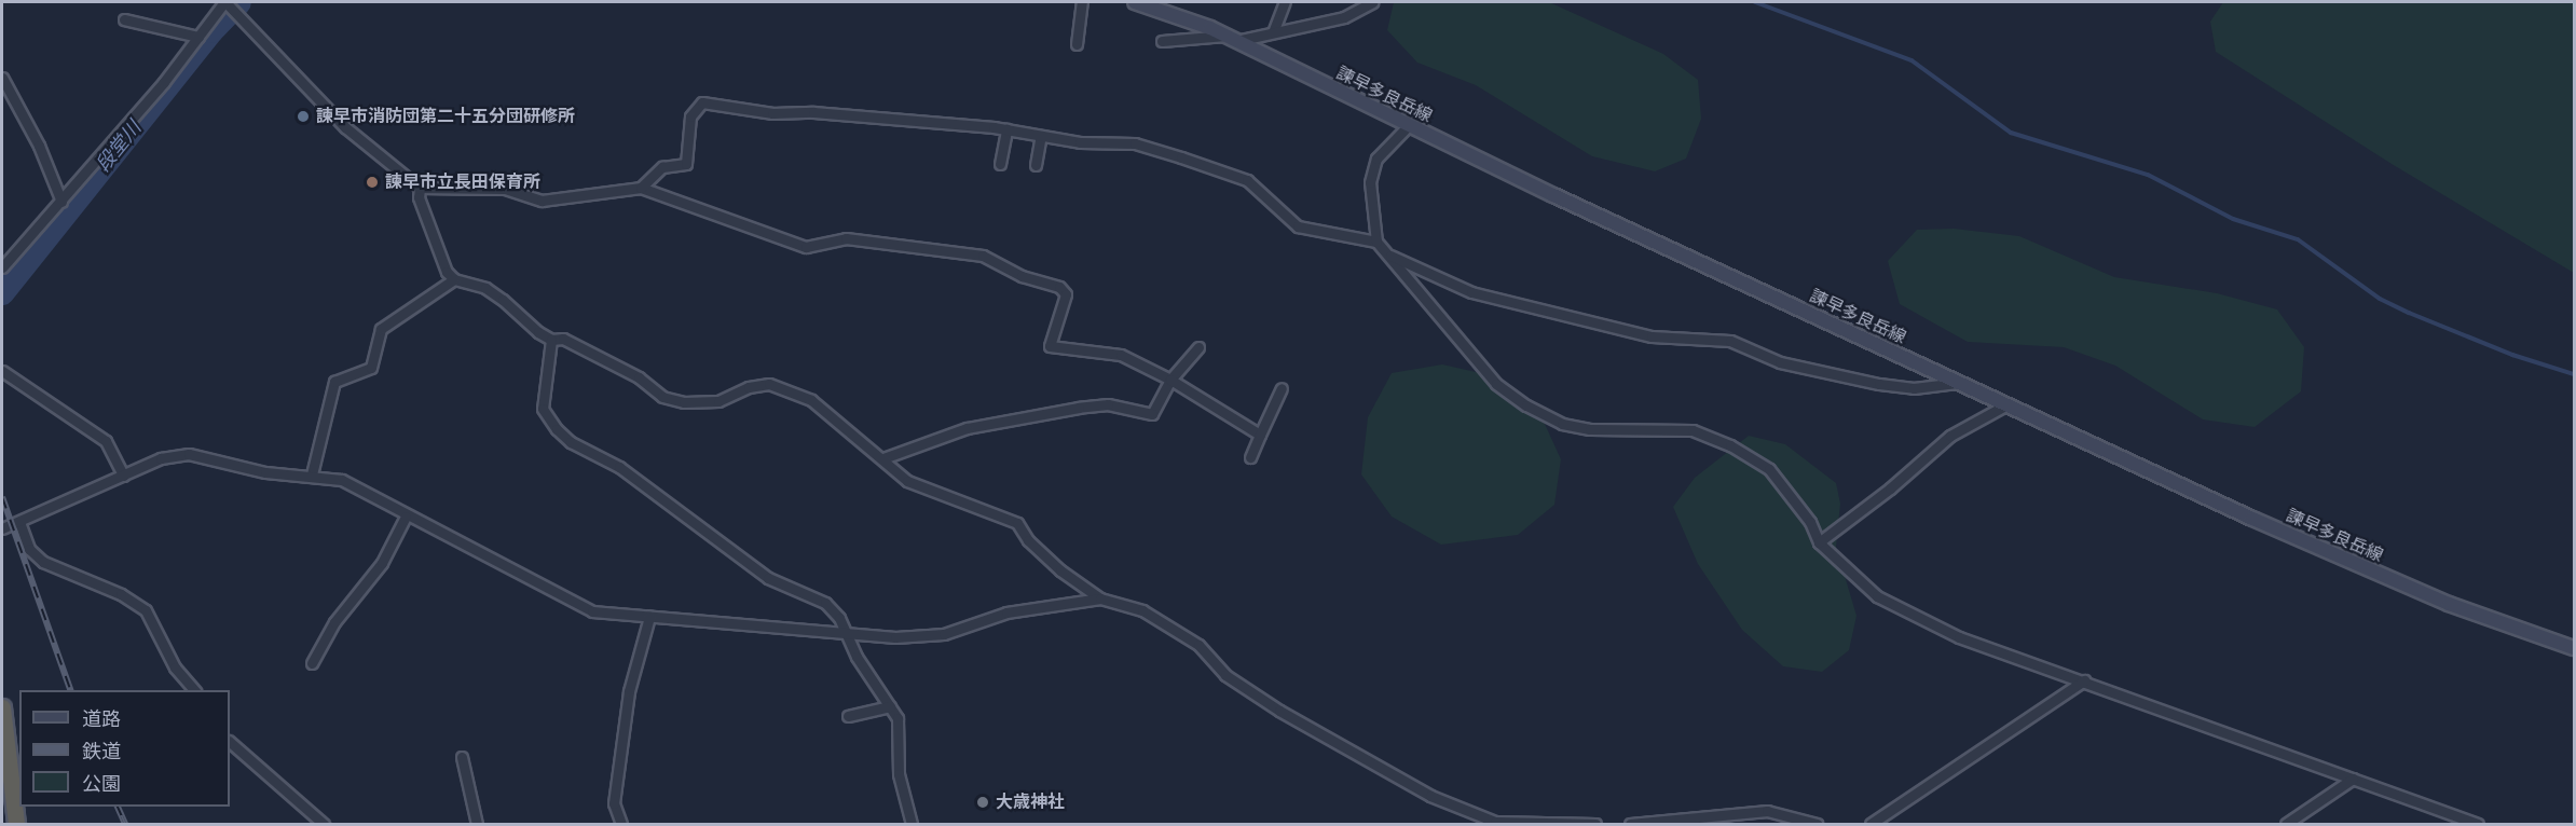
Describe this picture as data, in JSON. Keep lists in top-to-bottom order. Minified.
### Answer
{"streets":{"main road":["諫早多良岳線"]},"water":["段堂川"],"places":["諫早市消防団第二十五分団研修所","諫早市立長田保育所","大歳神社"],"legend":["道路","鉄道","公園"]}
